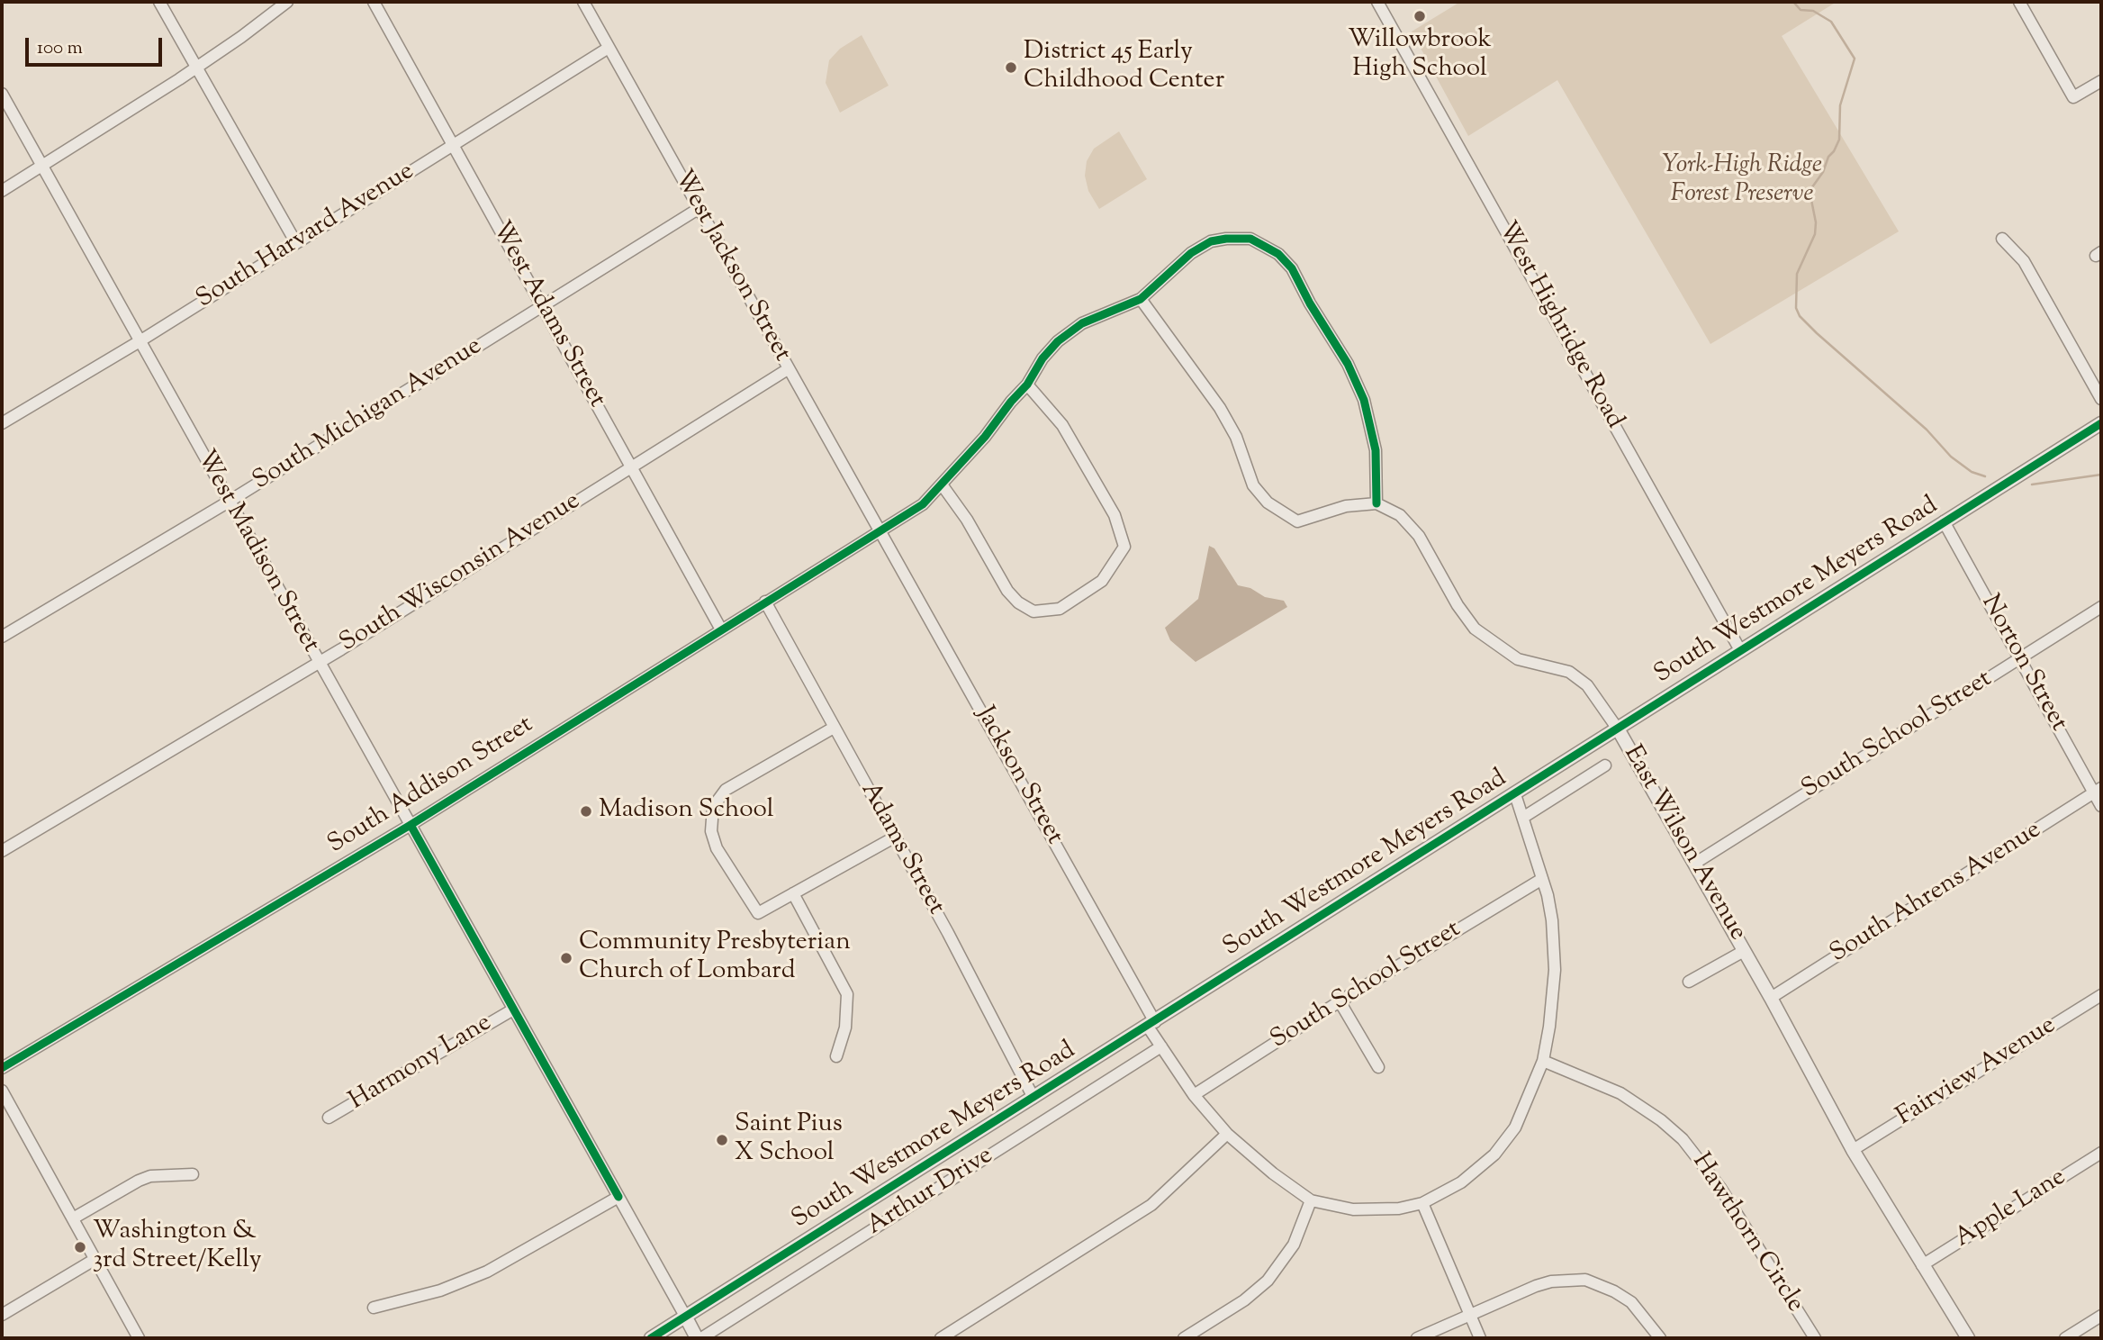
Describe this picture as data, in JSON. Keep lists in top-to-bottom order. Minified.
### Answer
{"streets":{"street":["South Harvard Avenue","West Jackson Street","West Adams Street","West Highridge Road","South Michigan Avenue","West Madison Street","South Wisconsin Avenue","South Westmore Meyers Road","Norton Street","South School Street","Jackson Street","South Addison Street","East Wilson Avenue","Adams Street","South Ahrens Avenue","Harmony Lane","Fairview Avenue","Arthur Drive","Apple Lane","Hawthorn Circle"]},"crossings":[["South Harvard Avenue","West Jackson Street"],["South Harvard Avenue","West Adams Street"],["South Harvard Avenue","West Madison Street"],["West Jackson Street","South Michigan Avenue"],["West Jackson Street","South Wisconsin Avenue"],["West Jackson Street","Jackson Street"],["West Jackson Street","South Addison Street"],["West Adams Street","South Michigan Avenue"],["West Adams Street","South Wisconsin Avenue"],["West Adams Street","South Addison Street"],["West Highridge Road","South Westmore Meyers Road"],["South Michigan Avenue","West Madison Street"],["West Madison Street","South Wisconsin Avenue"],["West Madison Street","South Westmore Meyers Road"],["West Madison Street","South Addison Street"],["West Madison Street","Harmony Lane"],["South Westmore Meyers Road","Norton Street"],["South Westmore Meyers Road","Jackson Street"],["South Westmore Meyers Road","East Wilson Avenue"],["South Westmore Meyers Road","Adams Street"],["Norton Street","South School Street"],["Norton Street","South Ahrens Avenue"],["South School Street","Jackson Street"],["South School Street","East Wilson Avenue"],["Jackson Street","South Addison Street"],["Jackson Street","Arthur Drive"],["South Addison Street","East Wilson Avenue"],["South Addison Street","Adams Street"],["East Wilson Avenue","South Ahrens Avenue"],["East Wilson Avenue","Fairview Avenue"],["East Wilson Avenue","Apple Lane"]],"parks":["York-High Ridge Forest Preserve"],"places":["Willowbrook High School","District 45 Early Childhood Center","Madison School","Community Presbyterian Church of Lombard","Saint Pius X School","Washington & 3rd Street/Kelly"],"scale_bar":"100 m"}
